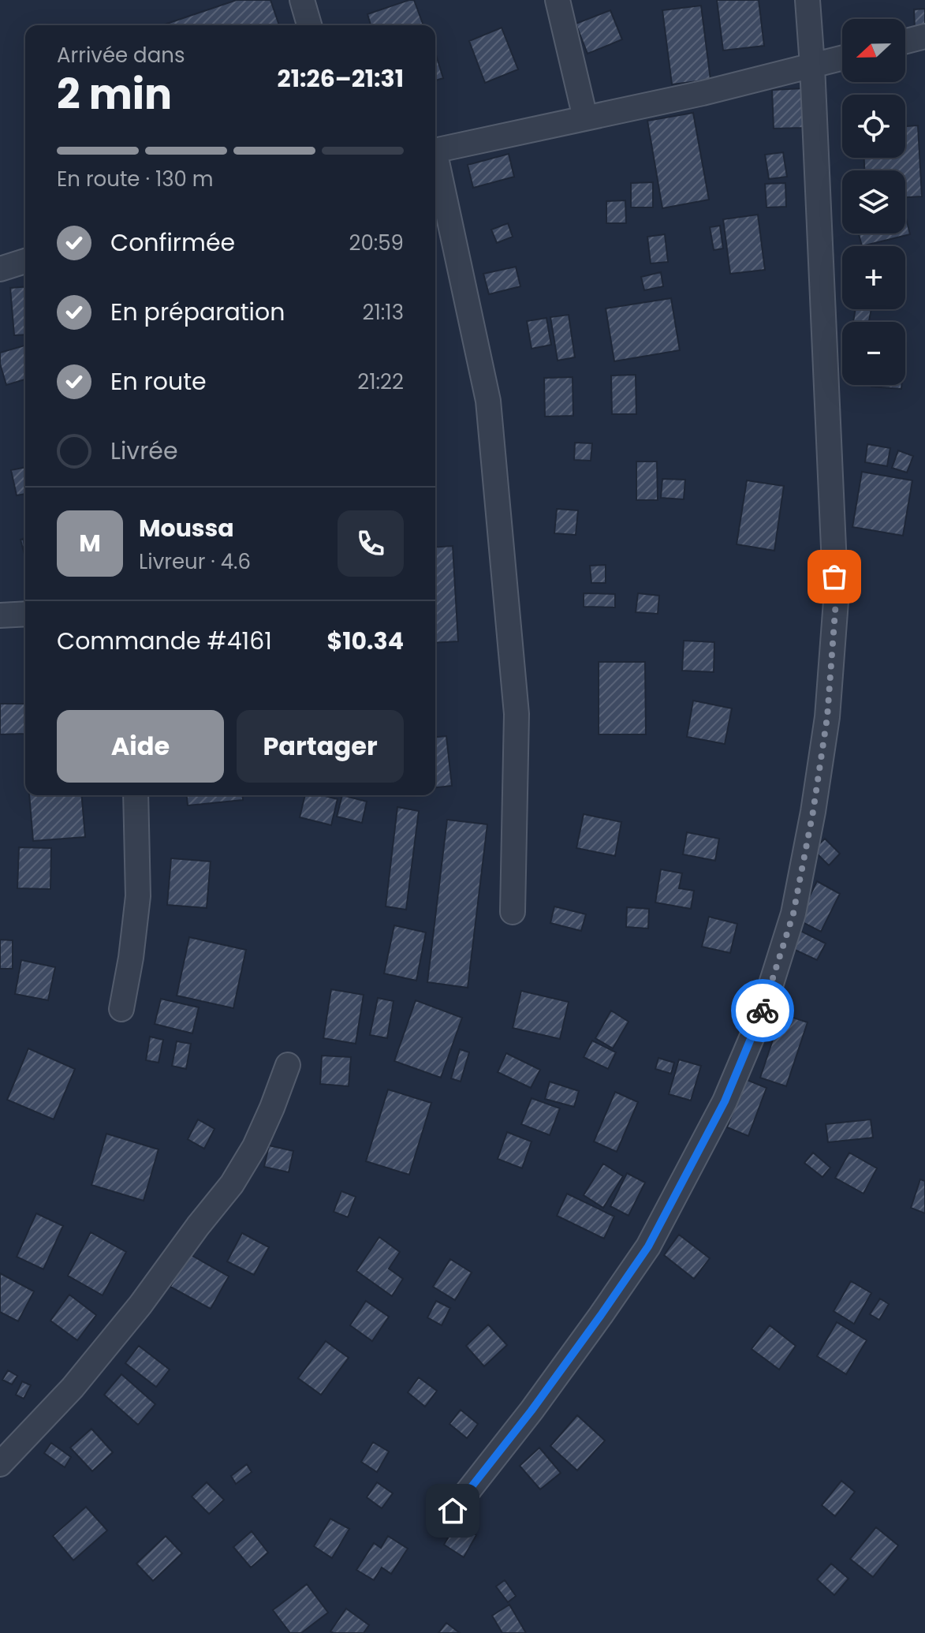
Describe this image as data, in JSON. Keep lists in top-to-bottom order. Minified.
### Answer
{"north":"left","page":{"map_buttons":["+","−"],"heading":["2 min","Arrivée dans","21:26–21:31"],"panel":["Moussa","Livreur · 4.6","Commande #4161","$10.34"],"bar":"En route · 130 m","list":[["Confirmée","20:59"],["En préparation","21:13"],["En route","21:22"],"Livrée"],"round":"M","buttons":["Aide","Partager"]}}
